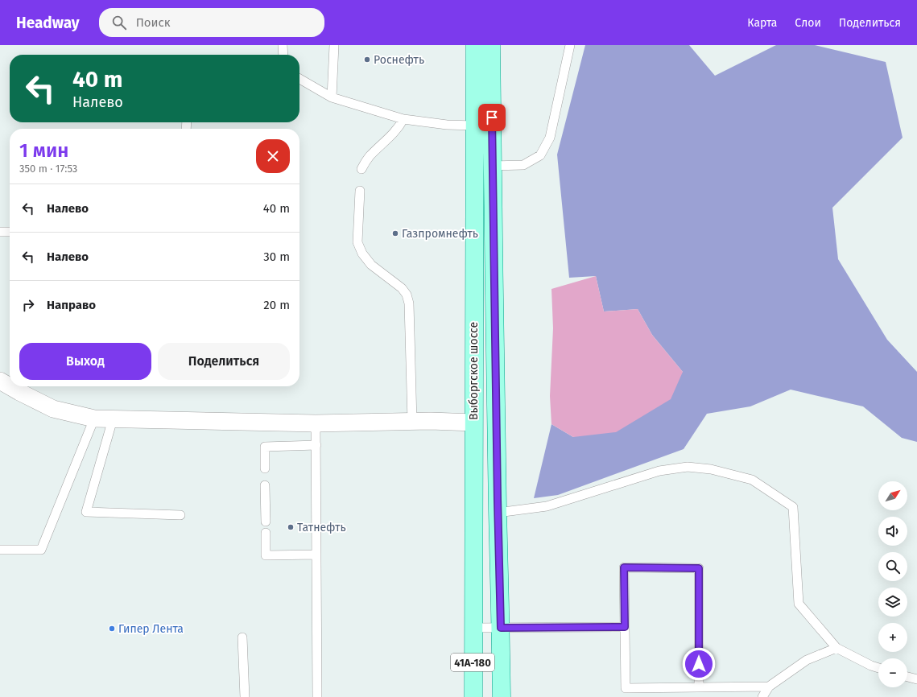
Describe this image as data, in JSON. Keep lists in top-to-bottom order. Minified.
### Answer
{"streets":{"main road":["Выборгское шоссе","41А-180"]},"places":["Роснефть","Газпромнефть","Татнефть","Гипер Лента"],"north":"top right","page":{"header":"Headway","search":"Поиск","nav":["Карта","Слои","Поделиться"],"turn":["40 m","Налево"],"heading":["1 мин","350 m · 17:53"],"list":[{"name":"Налево","value":"40 m"},{"name":"Налево","value":"30 m"},{"name":"Направо","value":"20 m"}],"buttons":["Выход","Поделиться"],"map_buttons":["+","−"]}}
